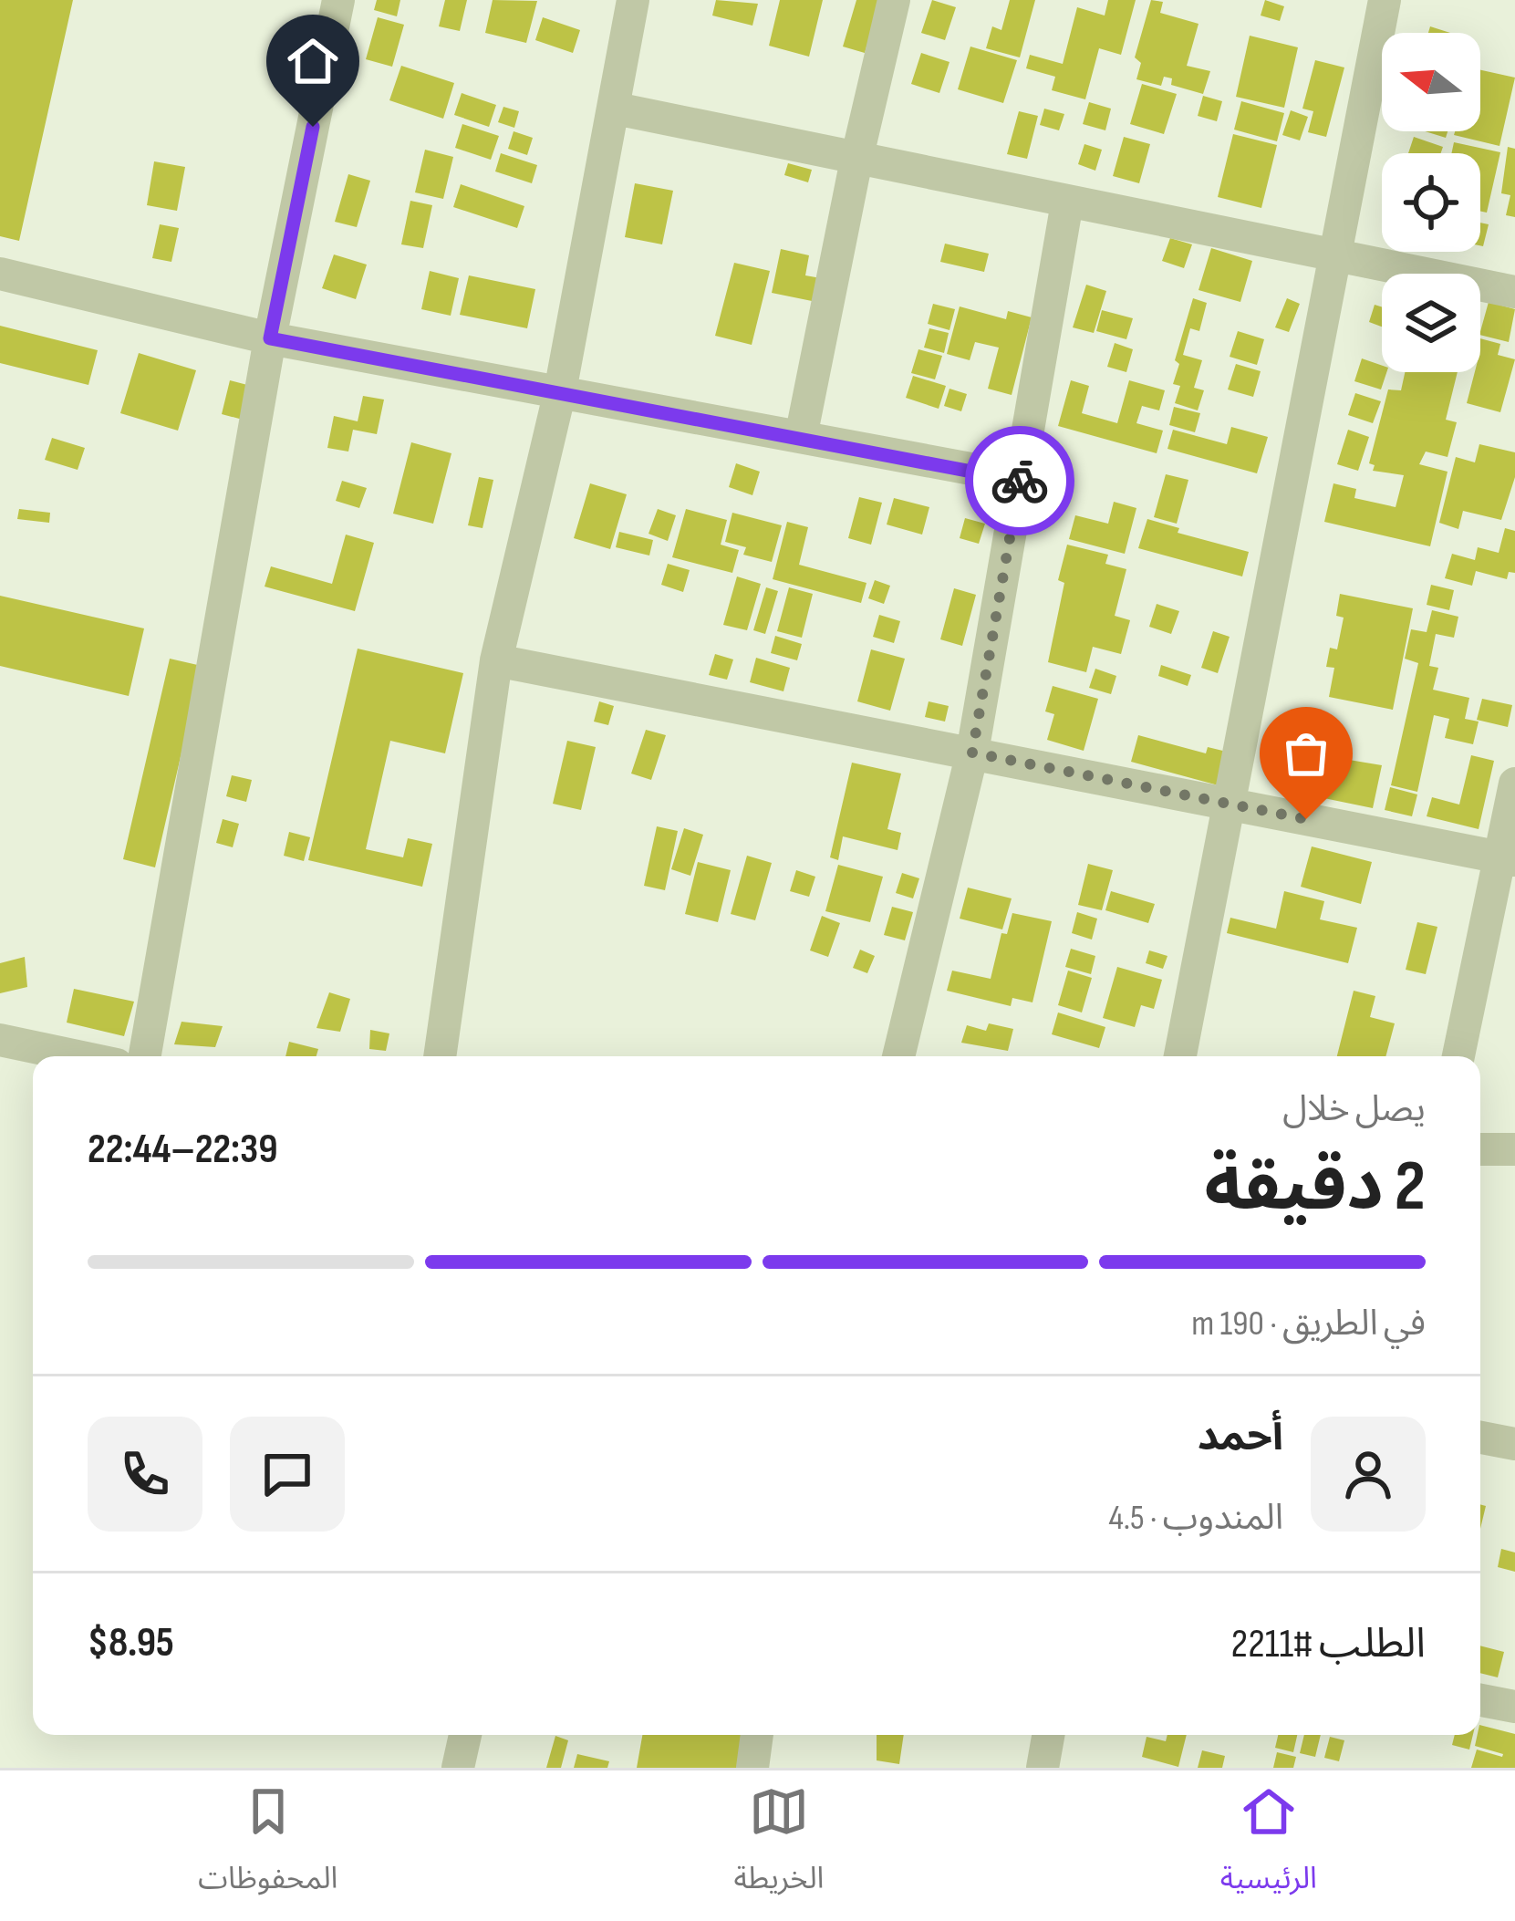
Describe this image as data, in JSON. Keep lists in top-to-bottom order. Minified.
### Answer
{"north":"left","page":{"heading":["2 دقيقة","يصل خلال","22:39–22:44"],"panel":["أحمد","المندوب · 4.5","الطلب #2211","$8.95"],"bar":"في الطريق · 190 m","tabs":["الرئيسية","الخريطة","المحفوظات"]}}
